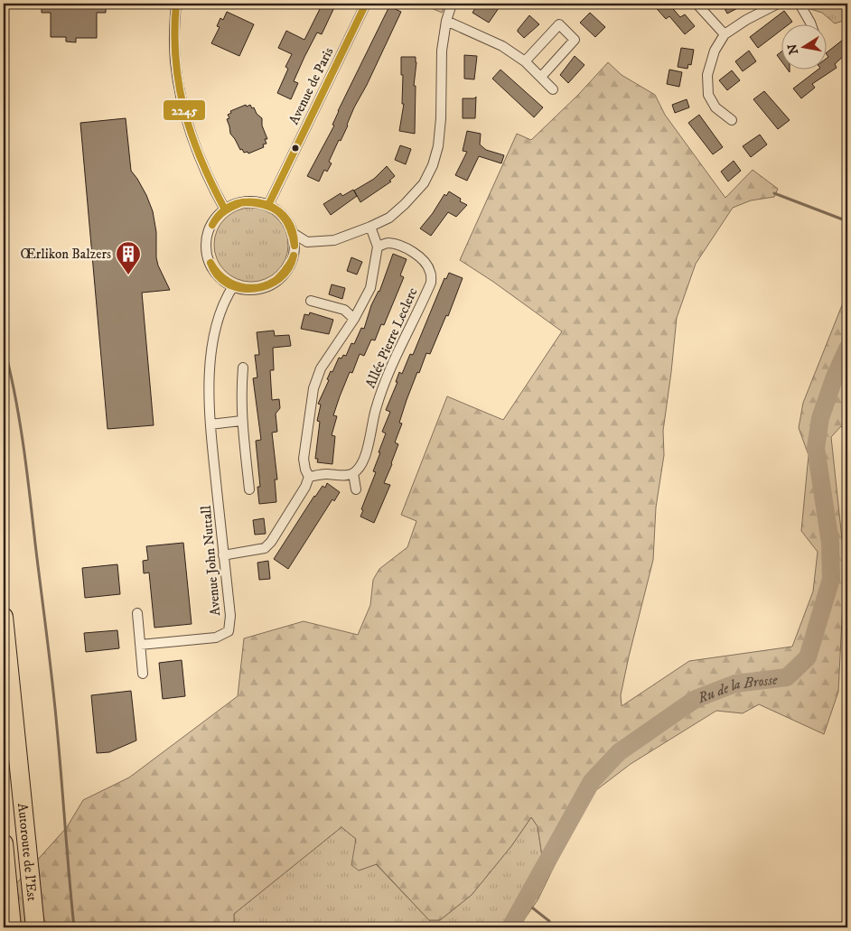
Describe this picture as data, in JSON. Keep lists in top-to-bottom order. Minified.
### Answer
{"streets":{"highway":["Autoroute de l’Est"],"street":["Avenue de Paris","Allée Pierre Leclerc","Avenue John Nuttall"]},"crossings":[["Avenue de Paris","Avenue John Nuttall"]],"water":["Ru de la Brosse"],"places":{"building":["Œrlikon Balzers"]},"lines":["transit line 2245"],"north":"left"}
